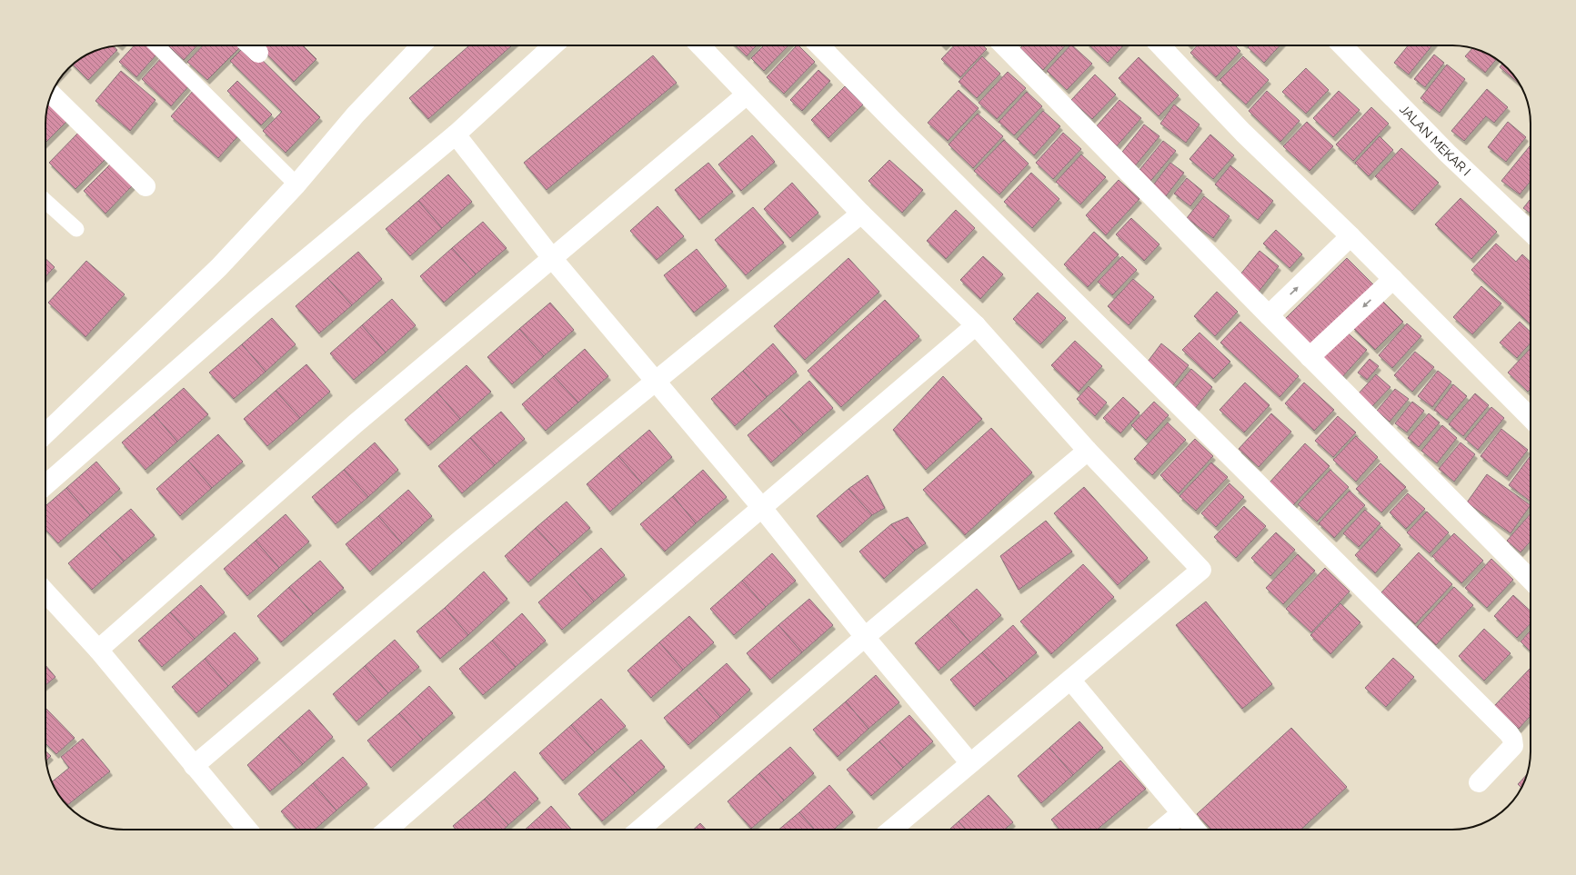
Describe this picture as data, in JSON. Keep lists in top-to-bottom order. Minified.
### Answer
{"streets":{"street":["JALAN MEKAR I"]}}
